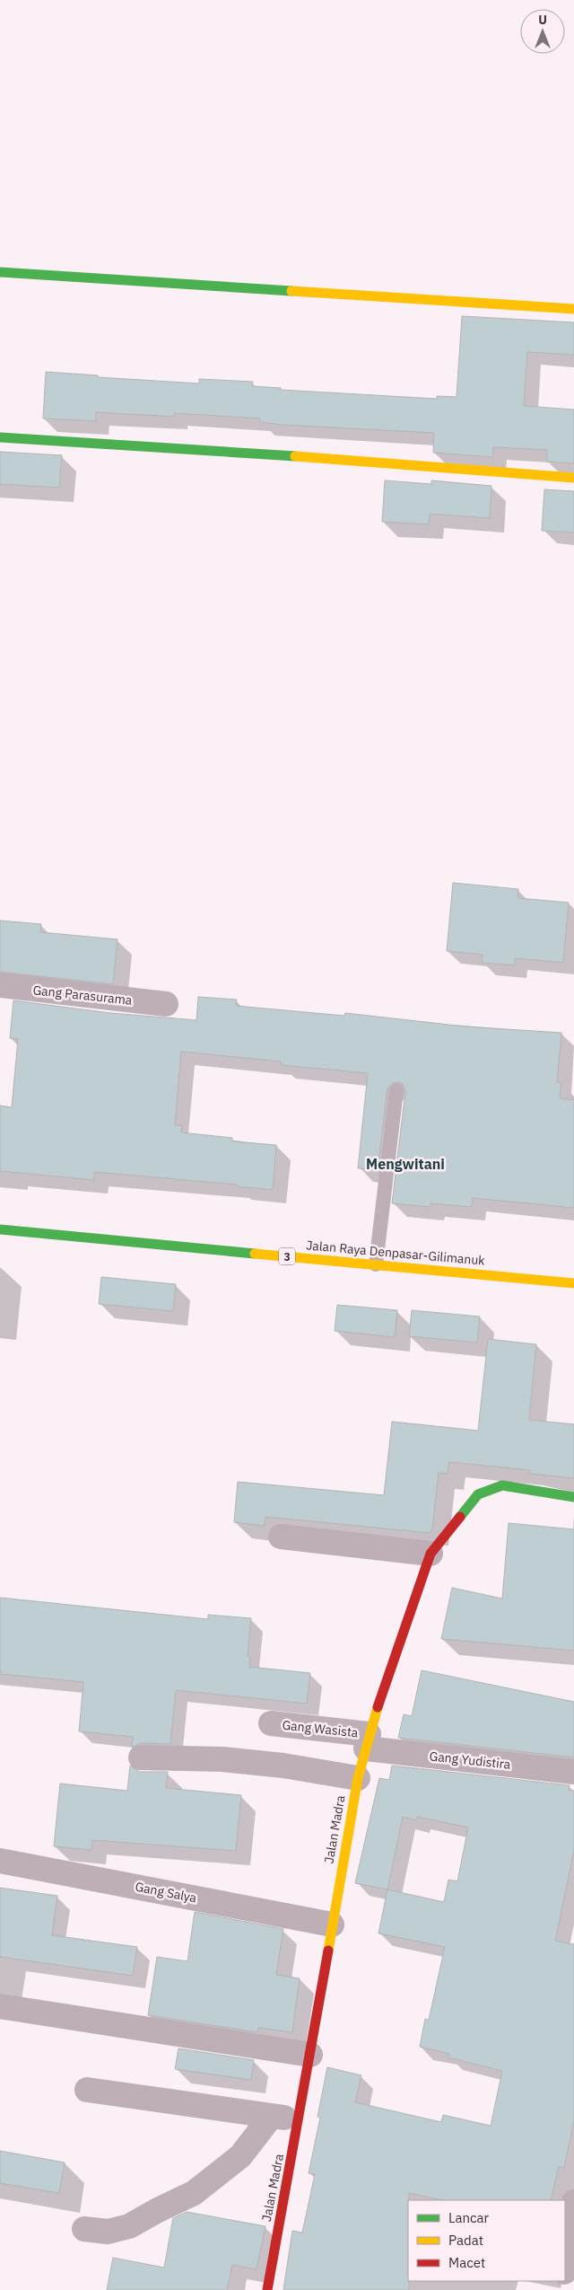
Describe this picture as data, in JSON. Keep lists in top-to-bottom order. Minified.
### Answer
{"streets":{"main road":["Jalan Raya Denpasar-Gilimanuk","3","Jalan Madra"],"street":["Gang Parasurama","Gang Wasista","Gang Yudistira","Gang Salya"]},"crossings":[["Gang Wasista","Gang Yudistira"],["Gang Wasista","Jalan Madra"],["Gang Yudistira","Jalan Madra"],["Jalan Madra","Gang Salya"]],"districts":["Mengwitani"],"legend":["Lancar","Padat","Macet"],"north":"top"}
